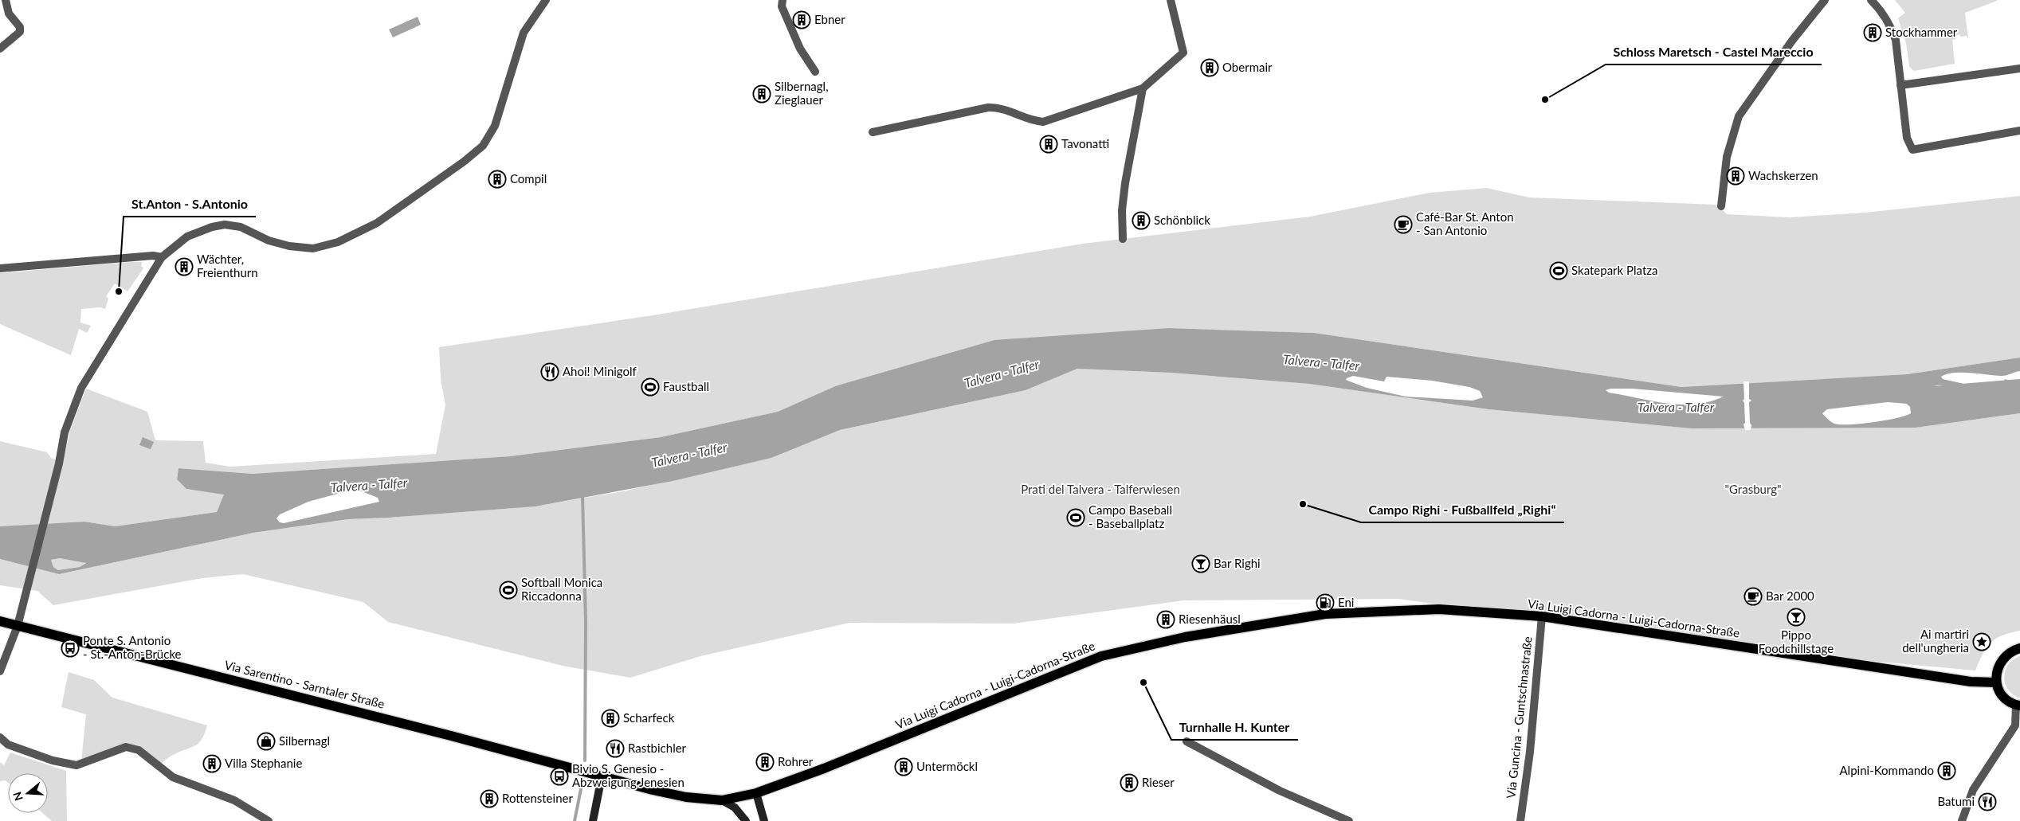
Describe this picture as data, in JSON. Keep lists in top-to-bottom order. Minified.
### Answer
{"streets":{"main road":["Via Luigi Cadorna - Luigi-Cadorna-Straße","Via Sarentino - Sarntaler Straße"],"street":["Via Guncina - Guntschnastraße"]},"crossings":[["Via Luigi Cadorna - Luigi-Cadorna-Straße","Via Sarentino - Sarntaler Straße"],["Via Luigi Cadorna - Luigi-Cadorna-Straße","Via Guncina - Guntschnastraße"]],"water":["Talvera - Talfer"],"parks":["Prati del Talvera - Talferwiesen","\"Grasburg\""],"places":{"building":["Ebner","Stockhammer","Obermair","Silbernagl, Zieglauer","Tavonatti","Wachskerzen","Compil","Schönblick","Wächter, Freienthurn","Riesenhäusl","Scharfeck","Rohrer","Villa Stephanie","Untermöckl","Alpini-Kommando","Rieser","Rottensteiner"],"other":["Schloss Maretsch - Castel Mareccio","St.Anton - S.Antonio","Campo Righi - Fußballfeld „Righi“","Turnhalle H. Kunter"],"cafe":["Café-Bar St. Anton - San Antonio","Bar 2000"],"sports":["Skatepark Platza","Faustball","Campo Baseball - Baseballplatz","Softball Monica Riccadonna"],"restaurant":["Ahoi! Minigolf","Rastbichler","Batumi"],"bar":["Bar Righi","Pippo Foodchillstage"],"fuel station":["Eni"],"place":["Ai martiri dell'ungheria"],"bus stop":["Ponte S. Antonio - St.-Anton-Brücke","Bivio S. Genesio - Abzweigung Jenesien"],"shop":["Silbernagl"]},"north":"left"}
